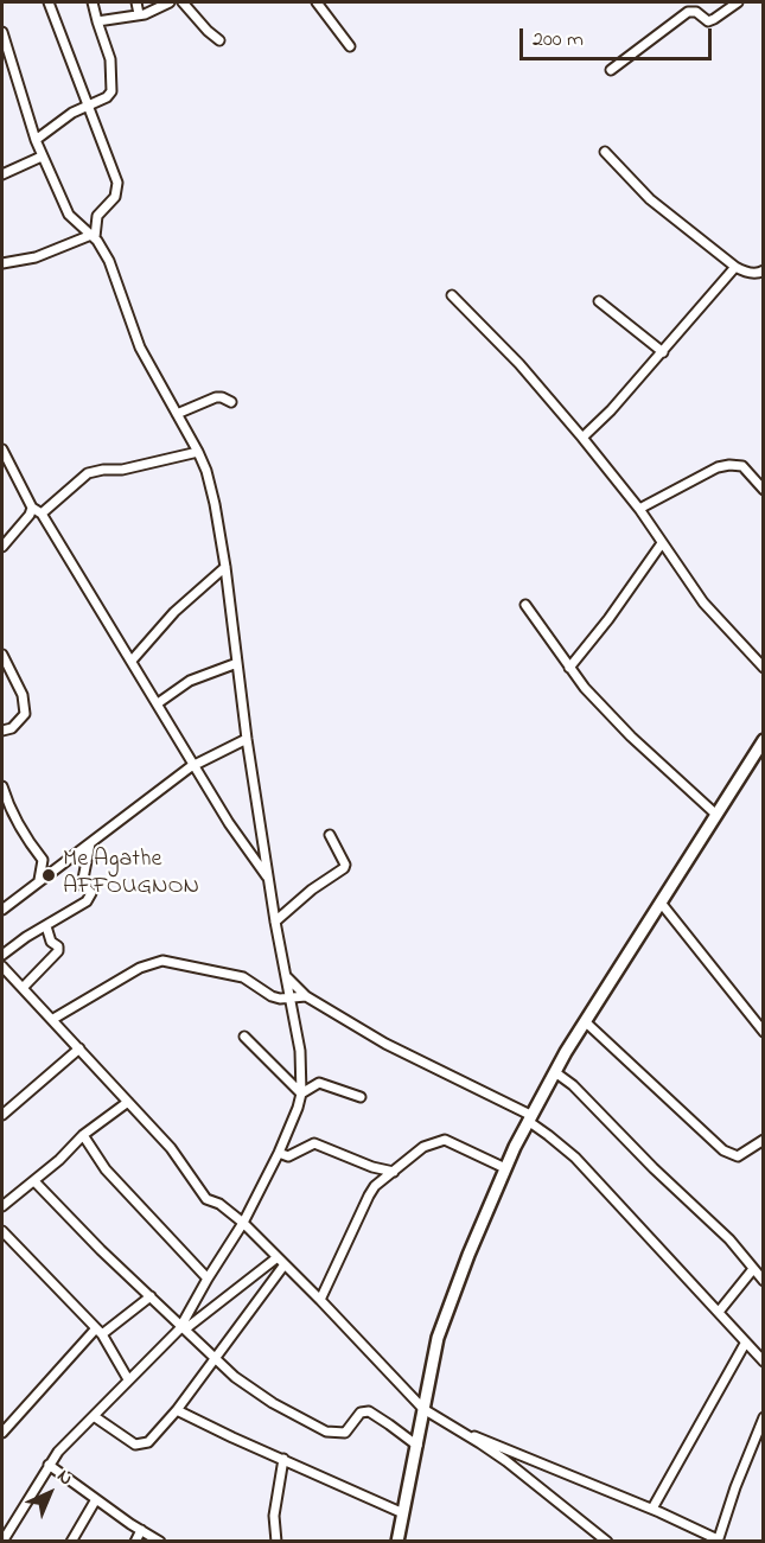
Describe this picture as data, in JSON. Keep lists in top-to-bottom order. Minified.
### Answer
{"places":["Me Agathe AFFOUGNON"],"scale_bar":"200 m","north":"top right"}
